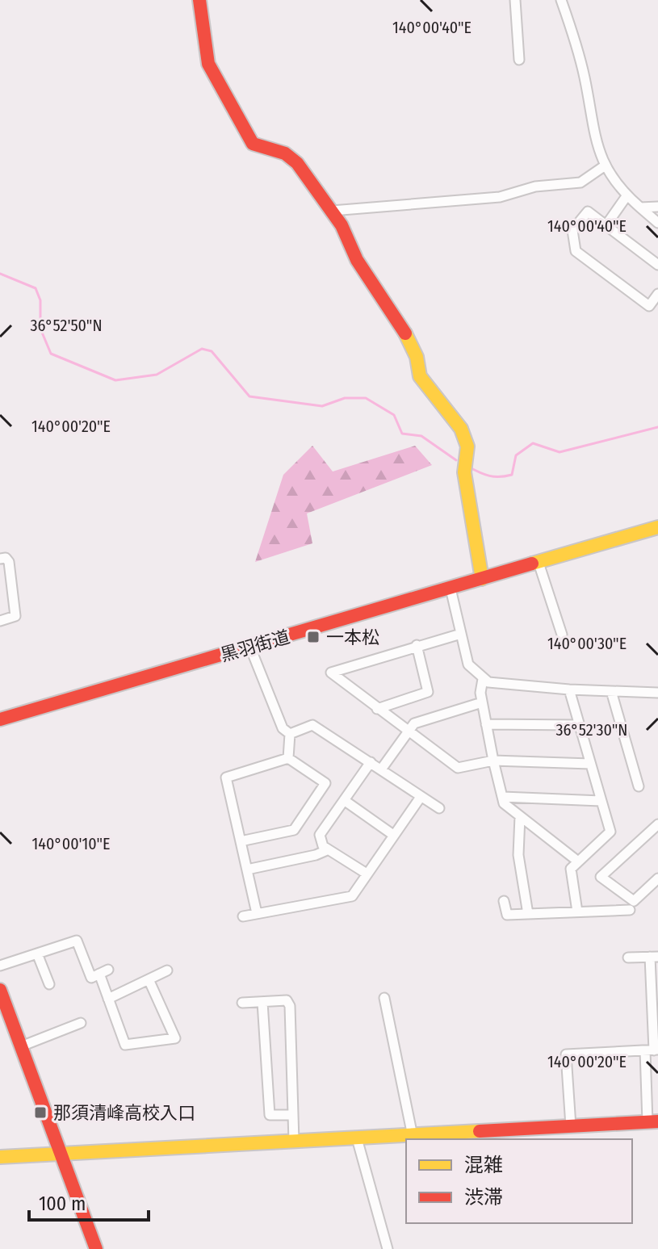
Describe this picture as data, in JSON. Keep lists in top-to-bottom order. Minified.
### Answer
{"streets":{"street":["黒羽街道"]},"places":{"transit":["一本松","那須清峰高校入口"]},"legend":["混雑","渋滞"],"scale_bar":"100 m","coordinates":["140°00'40\"E","36°52'50\"N","140°00'20\"E","140°00'30\"E","36°52'30\"N","140°00'10\"E"]}
